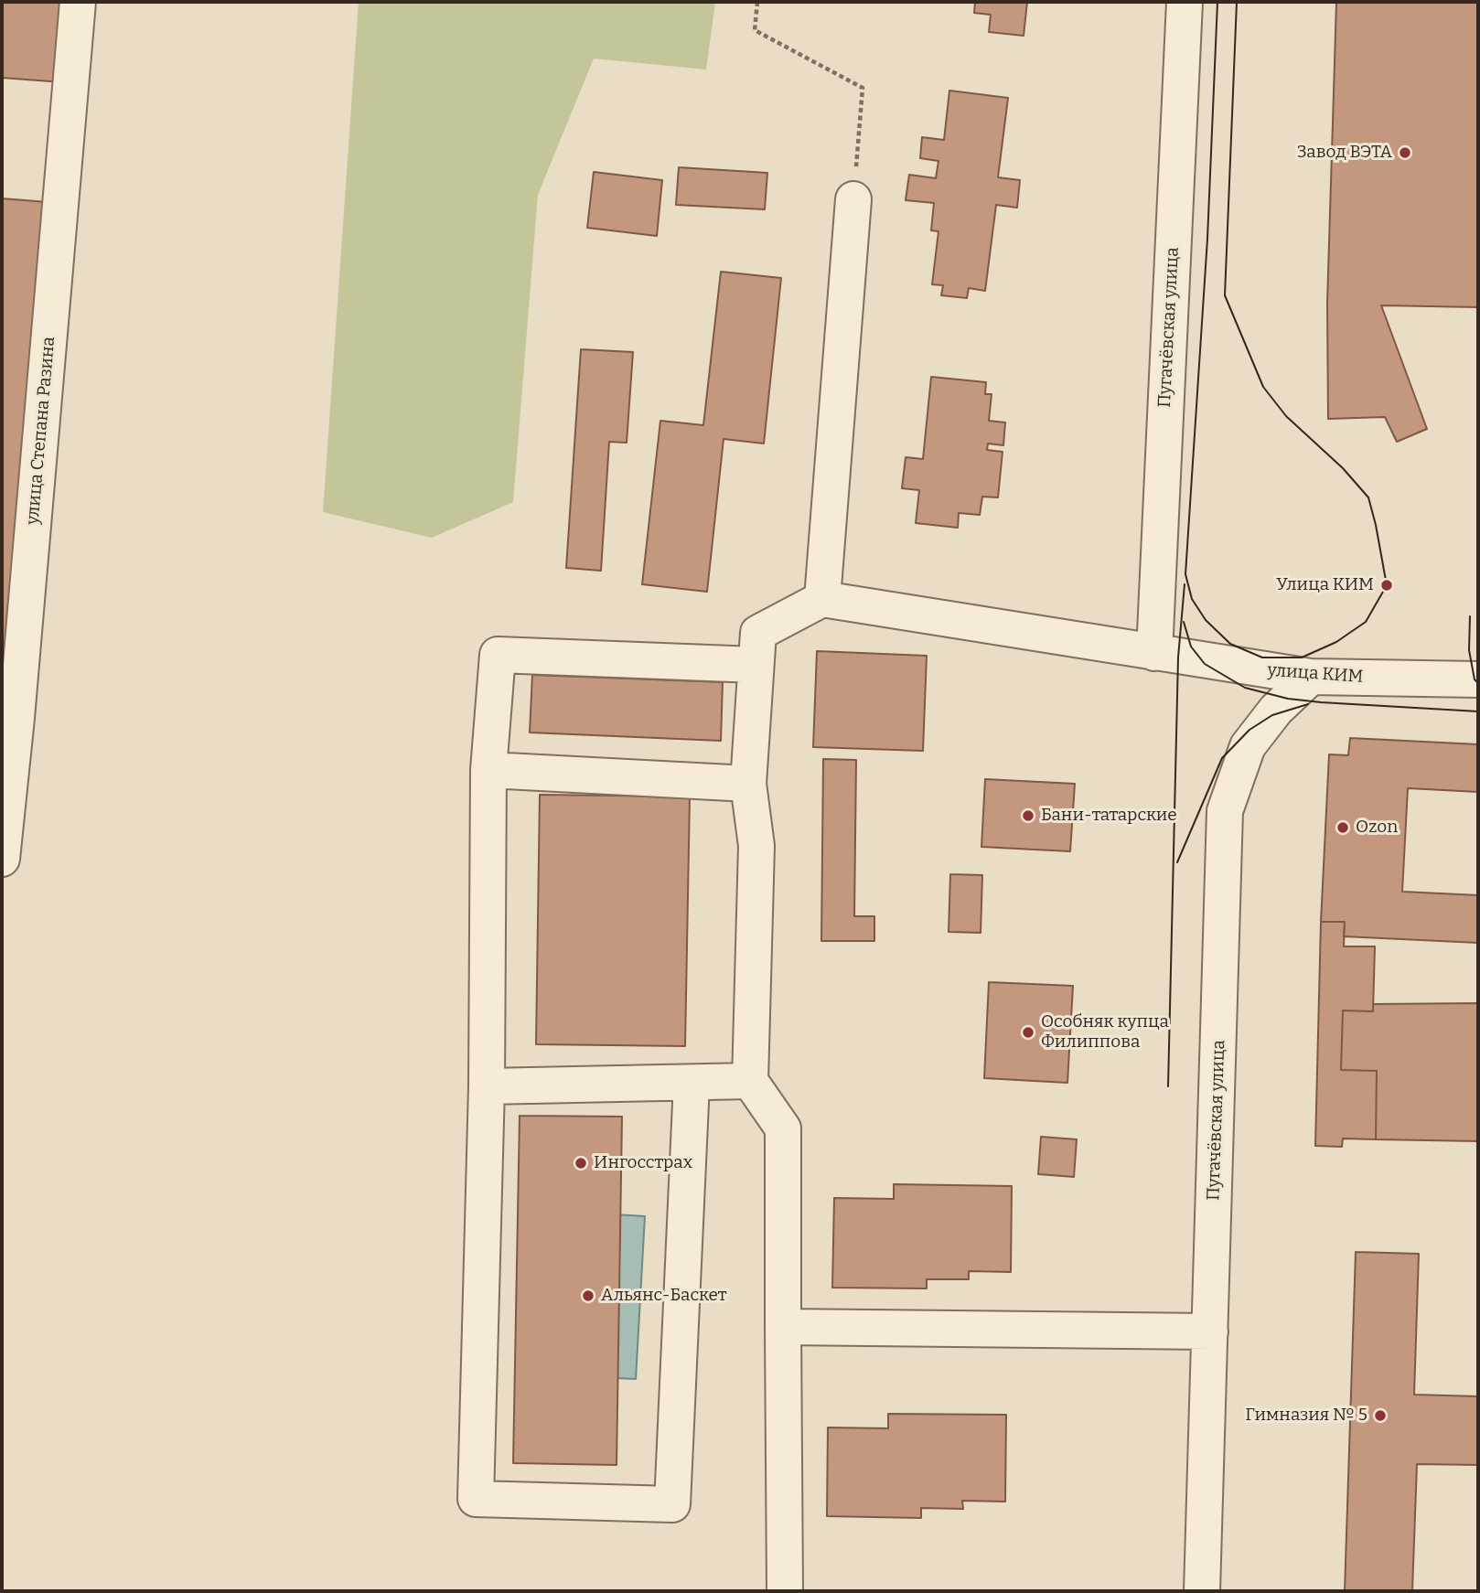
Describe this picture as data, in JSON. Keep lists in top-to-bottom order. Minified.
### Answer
{"streets":{"street":["Пугачёвская улица","улица Степана Разина","улица КИМ"]},"crossings":[["Пугачёвская улица","улица КИМ"]],"places":["Завод ВЭТА","Улица КИМ","Бани-татарские","Ozon","Особняк купца Филиппова","Ингосстрах","Альянс-Баскет","Гимназия № 5"]}
